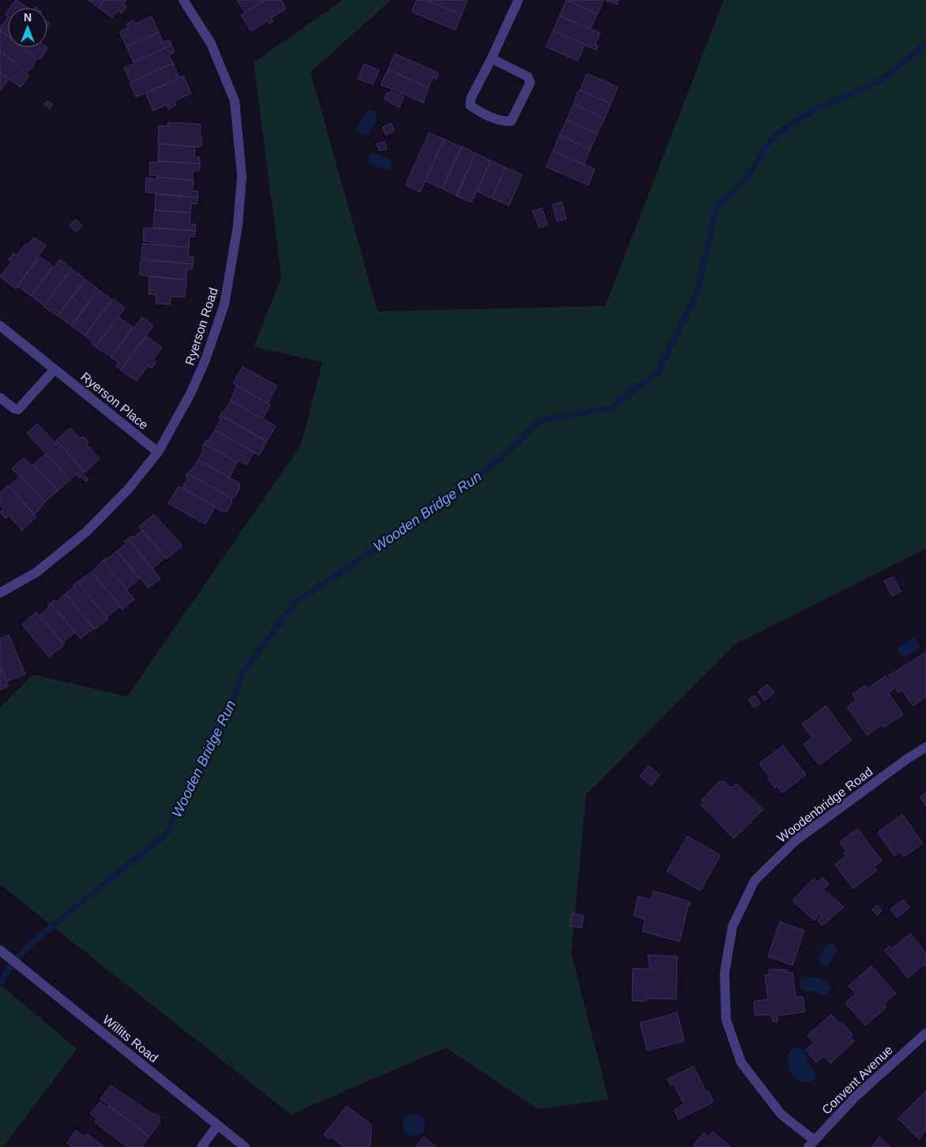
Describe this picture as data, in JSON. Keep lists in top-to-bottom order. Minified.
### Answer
{"streets":{"street":["Ryerson Road","Ryerson Place","Woodenbridge Road","Willits Road","Convent Avenue"]},"crossings":[["Ryerson Road","Ryerson Place"],["Woodenbridge Road","Convent Avenue"]],"water":["Wooden Bridge Run"],"north":"top"}
